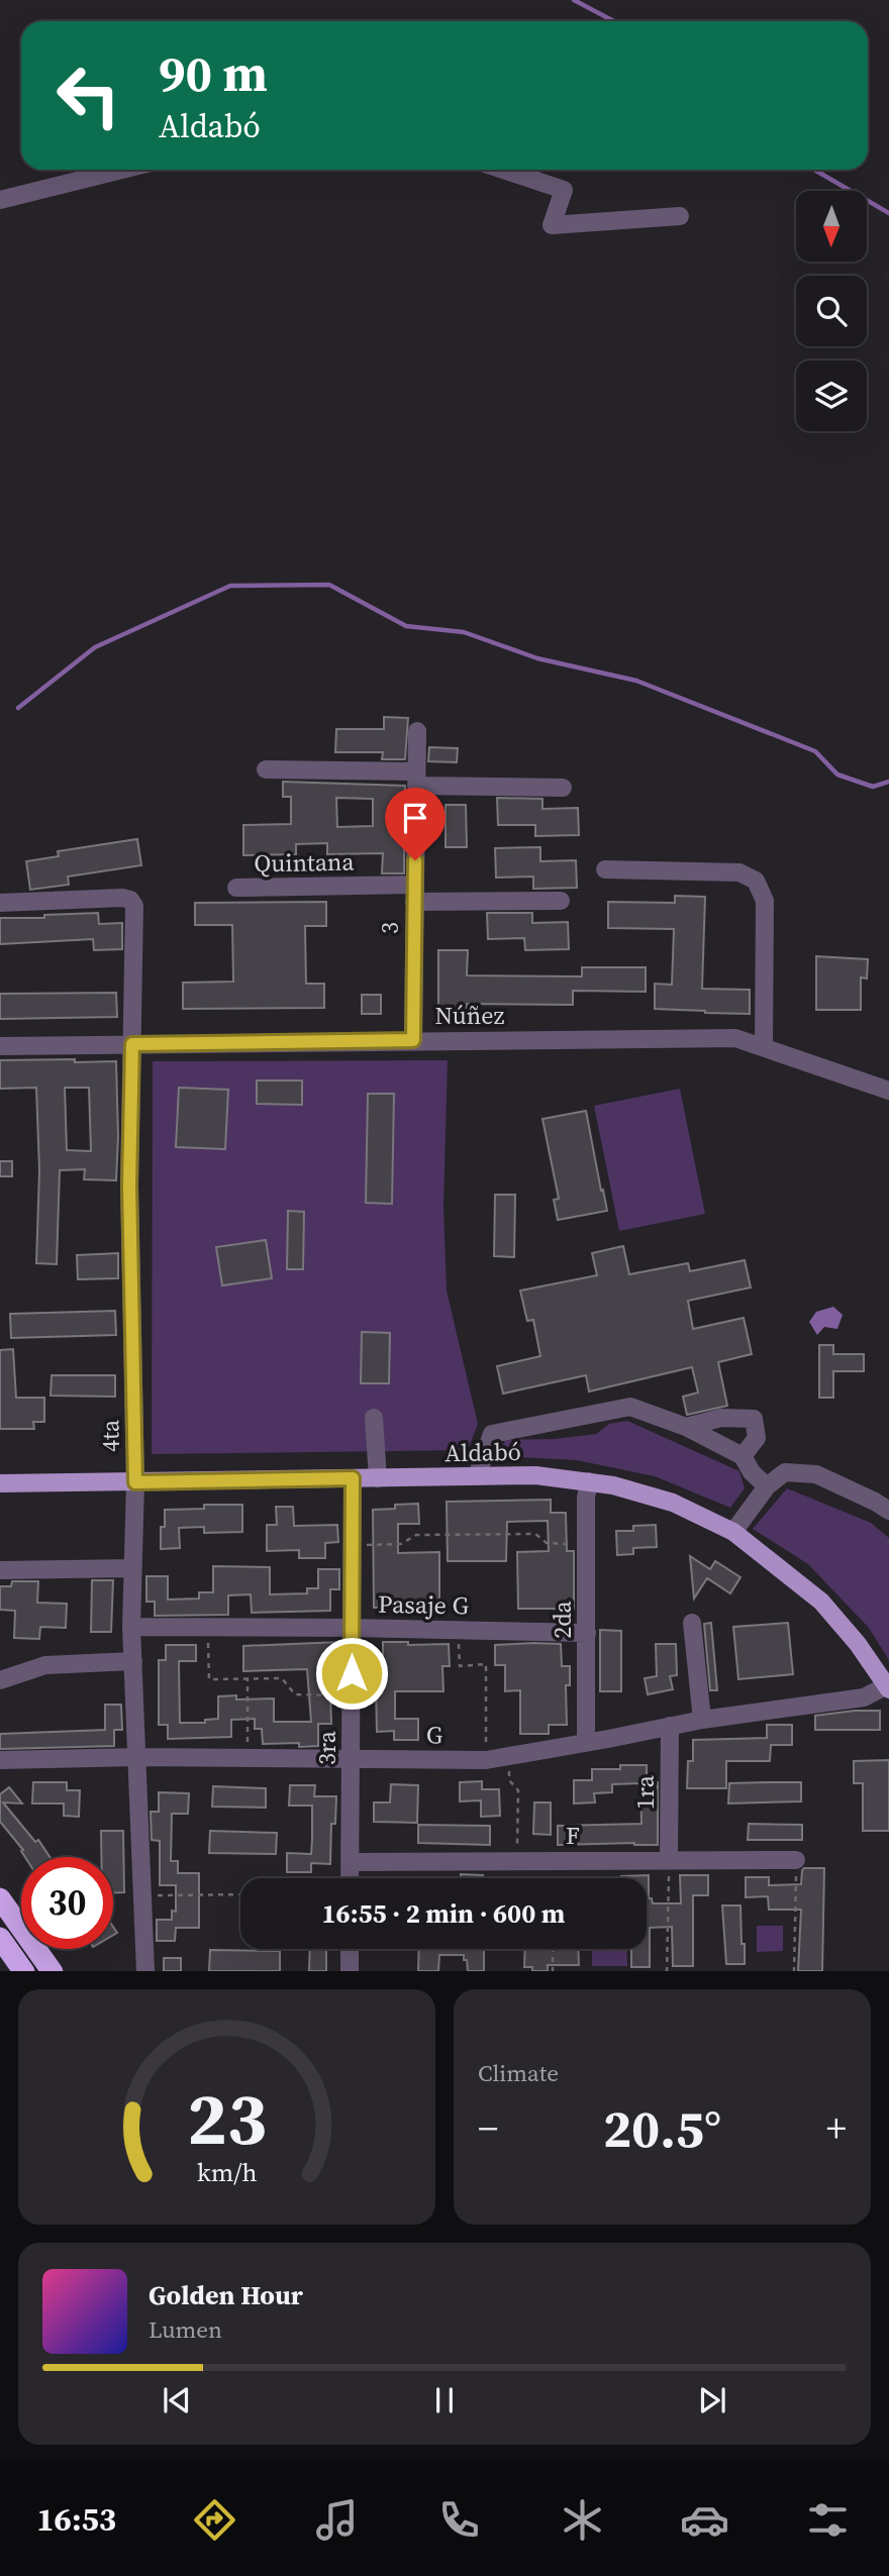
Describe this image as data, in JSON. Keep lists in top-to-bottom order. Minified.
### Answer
{"streets":{"main road":["Aldabó"],"street":["Quintana","3","Núñez","4ta","Pasaje G","2da","G","3ra","1ra","F"]},"crossings":[["Quintana","3"],["3","Núñez"],["Núñez","4ta"],["4ta","Aldabó"],["4ta","Pasaje G"],["4ta","G"],["Aldabó","2da"],["Aldabó","G"],["Aldabó","3ra"],["Pasaje G","2da"],["Pasaje G","3ra"],["2da","G"],["G","3ra"],["G","1ra"],["3ra","F"],["1ra","F"]],"north":"bottom","page":{"turn":["90 m","Aldabó"],"limit":"30","trip":"16:55 · 2 min · 600 m","tile":"Climate","heat":["−","20.5°","+"],"song":["Golden Hour","Lumen"],"tabs":"16:53","gauge":["23","km/h"]}}
